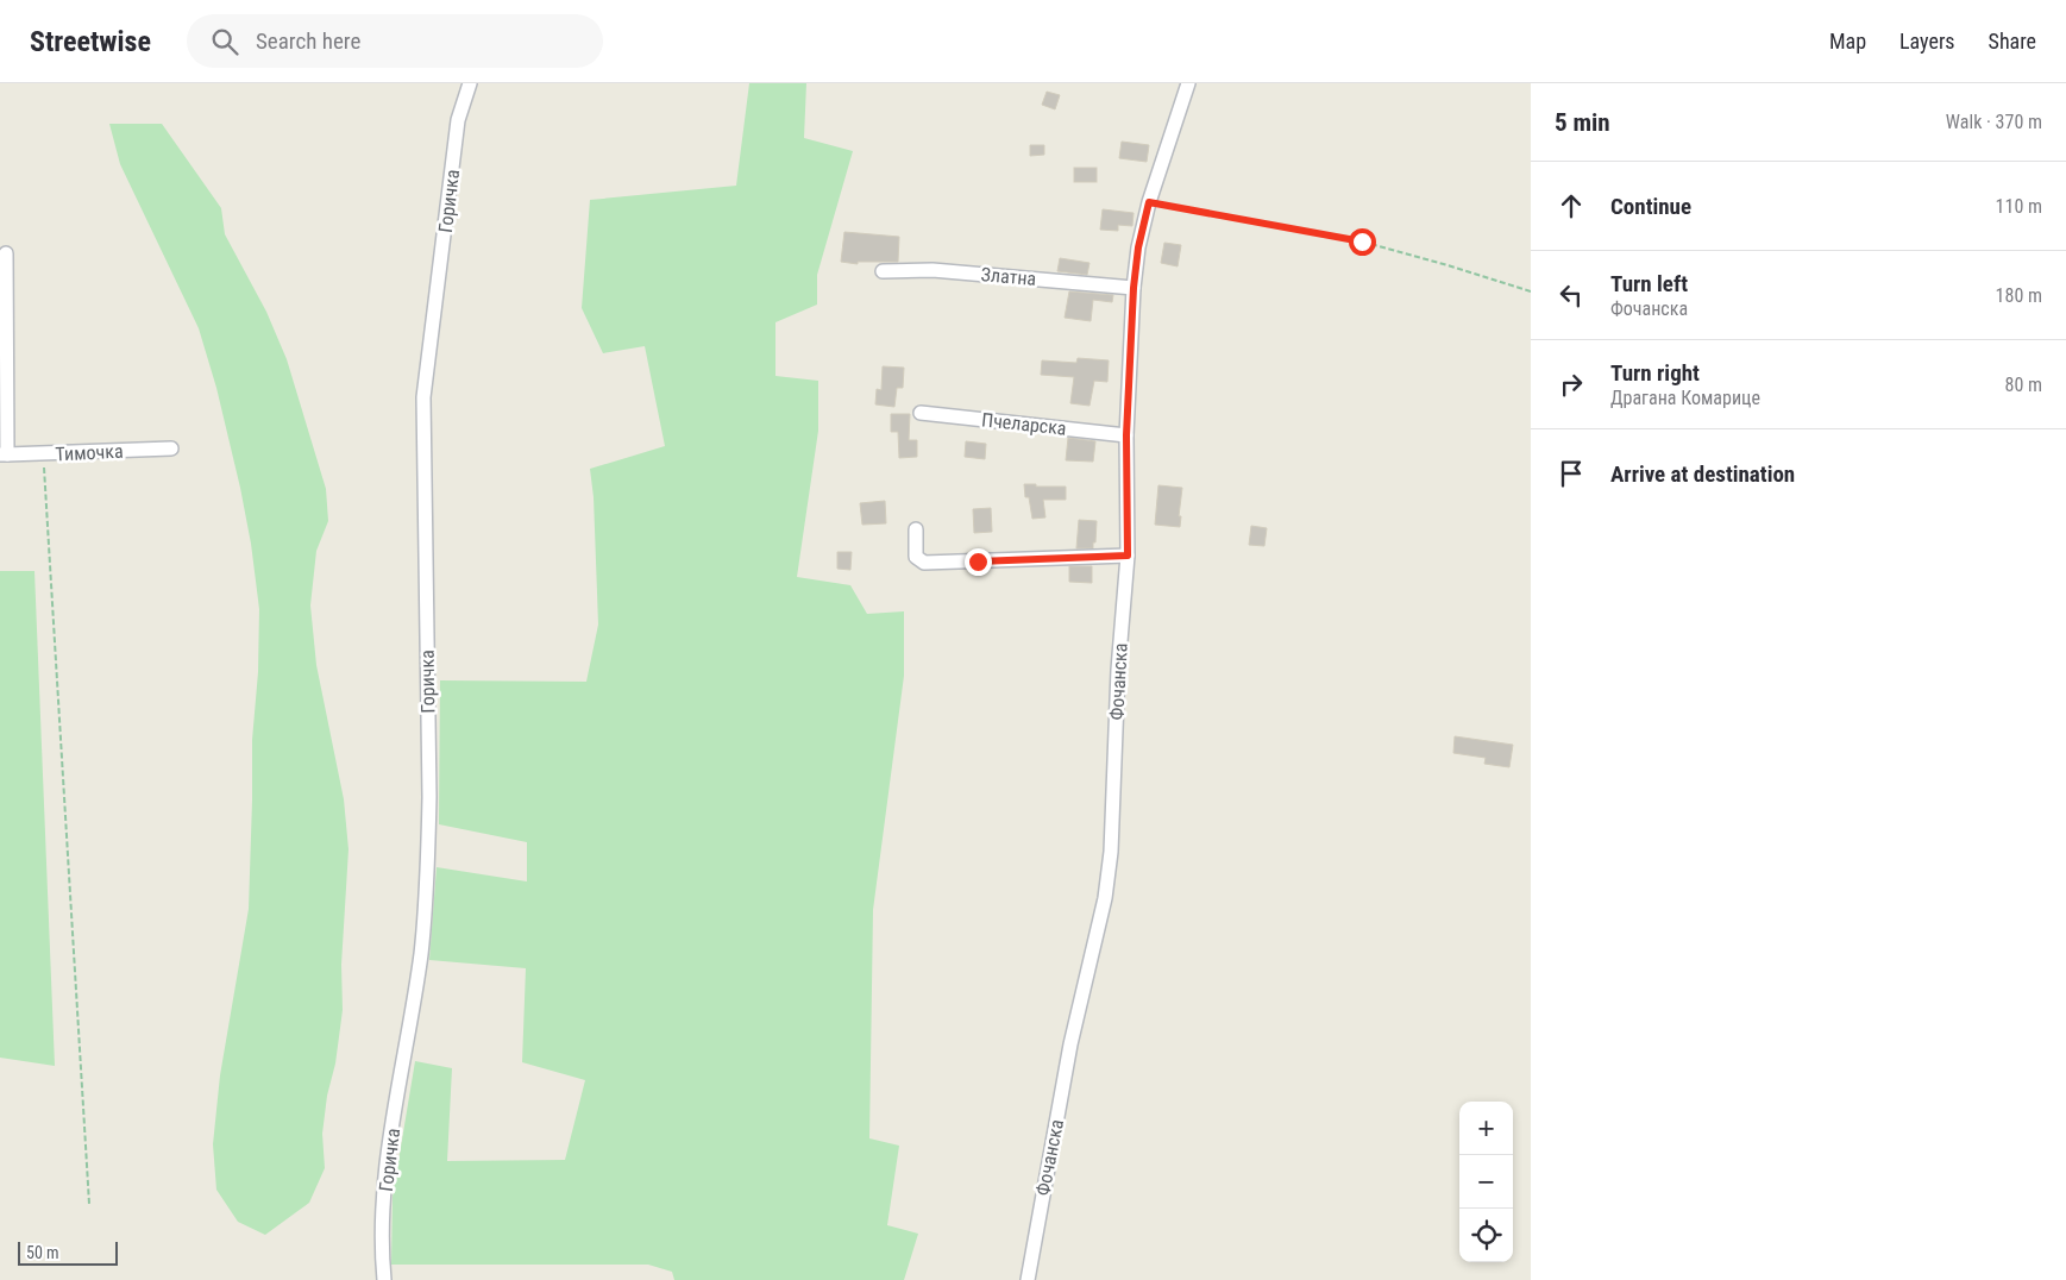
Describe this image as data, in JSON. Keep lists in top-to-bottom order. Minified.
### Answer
{"streets":{"street":["Горичка","Златна","Пчеларска","Тимочка","Фочанска"]},"crossings":[["Златна","Фочанска"],["Пчеларска","Фочанска"]],"scale_bar":"50 m","page":{"header":"Streetwise","search":"Search here","nav":["Map","Layers","Share"],"heading":["5 min","Walk · 370 m"],"list":[["Continue","110 m"],["Turn left","Фочанска","180 m"],["Turn right","Драгана Комарице","80 m"],"Arrive at destination"],"map_buttons":["+","−"],"scale":"50 m"}}
